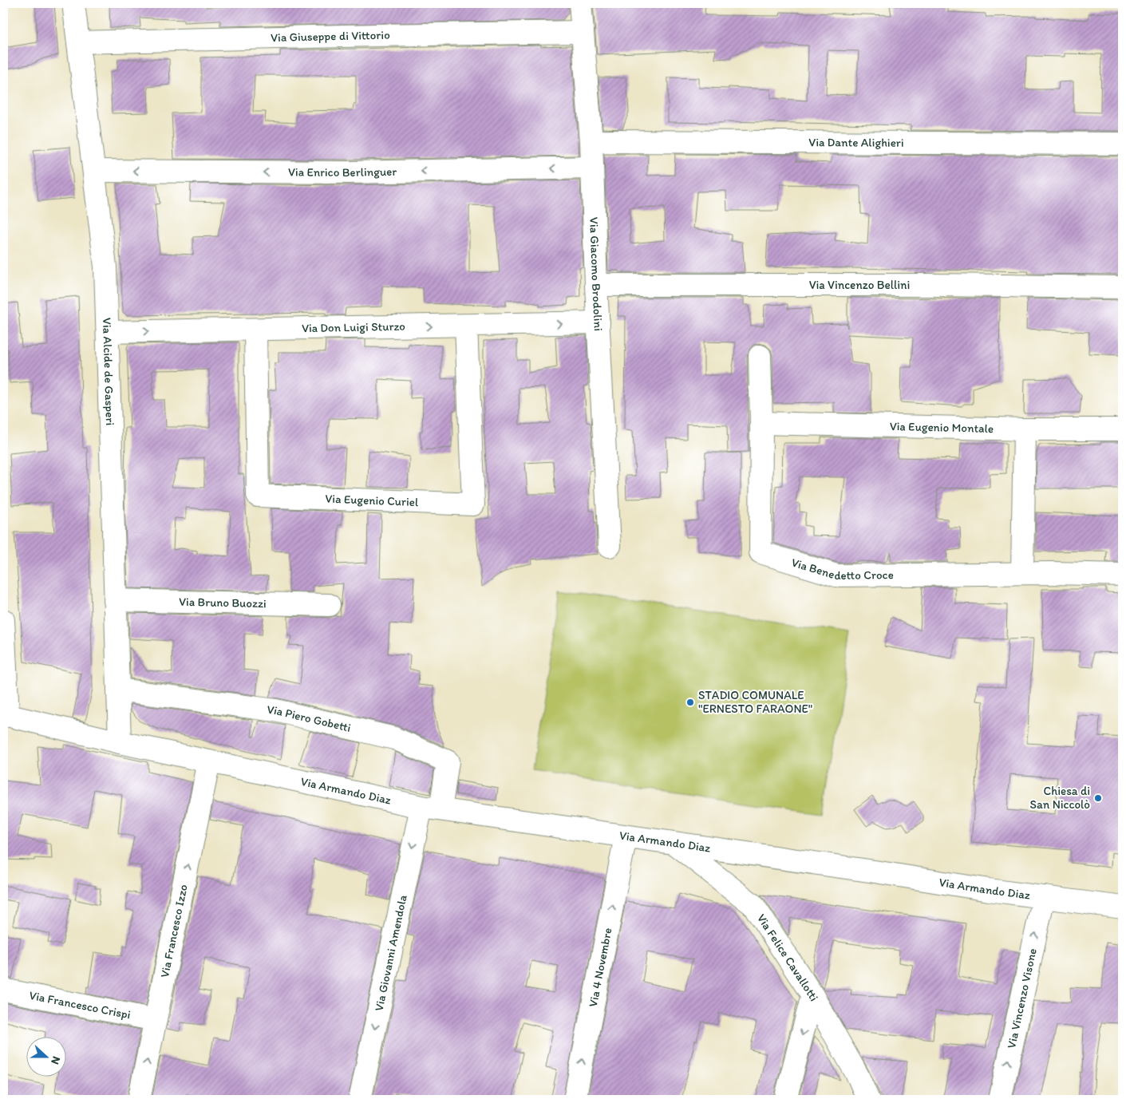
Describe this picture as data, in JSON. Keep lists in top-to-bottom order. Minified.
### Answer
{"streets":{"street":["Via Giuseppe di Vittorio","Via Dante Alighieri","Via Enrico Berlinguer","Via Giacomo Brodolini","Via Vincenzo Bellini","Via Don Luigi Sturzo","Via Alcide de Gasperi","Via Eugenio Montale","Via Eugenio Curiel","Via Benedetto Croce","Via Bruno Buozzi","Via Piero Gobetti","Via Armando Diaz","Via Francesco Izzo","Via Giovanni Amendola","Via Felice Cavallotti","Via 4 Novembre","Via Vincenzo Visone","Via Francesco Crispi"]},"crossings":[["Via Giuseppe di Vittorio","Via Giacomo Brodolini"],["Via Giuseppe di Vittorio","Via Alcide de Gasperi"],["Via Dante Alighieri","Via Giacomo Brodolini"],["Via Enrico Berlinguer","Via Giacomo Brodolini"],["Via Enrico Berlinguer","Via Alcide de Gasperi"],["Via Giacomo Brodolini","Via Vincenzo Bellini"],["Via Giacomo Brodolini","Via Don Luigi Sturzo"],["Via Don Luigi Sturzo","Via Alcide de Gasperi"],["Via Don Luigi Sturzo","Via Eugenio Curiel"],["Via Alcide de Gasperi","Via Bruno Buozzi"],["Via Alcide de Gasperi","Via Piero Gobetti"],["Via Alcide de Gasperi","Via Armando Diaz"],["Via Eugenio Montale","Via Benedetto Croce"],["Via Piero Gobetti","Via Armando Diaz"],["Via Piero Gobetti","Via Giovanni Amendola"],["Via Armando Diaz","Via Francesco Izzo"],["Via Armando Diaz","Via Giovanni Amendola"],["Via Armando Diaz","Via Felice Cavallotti"],["Via Armando Diaz","Via 4 Novembre"],["Via Armando Diaz","Via Vincenzo Visone"],["Via Francesco Izzo","Via Francesco Crispi"]],"one_way":["Via Enrico Berlinguer","Via Don Luigi Sturzo","Via Francesco Izzo","Via Giovanni Amendola","Via 4 Novembre","Via Vincenzo Visone"],"places":["STADIO COMUNALE \"ERNESTO FARAONE\"","Chiesa di San Niccolò"],"north":"right"}
